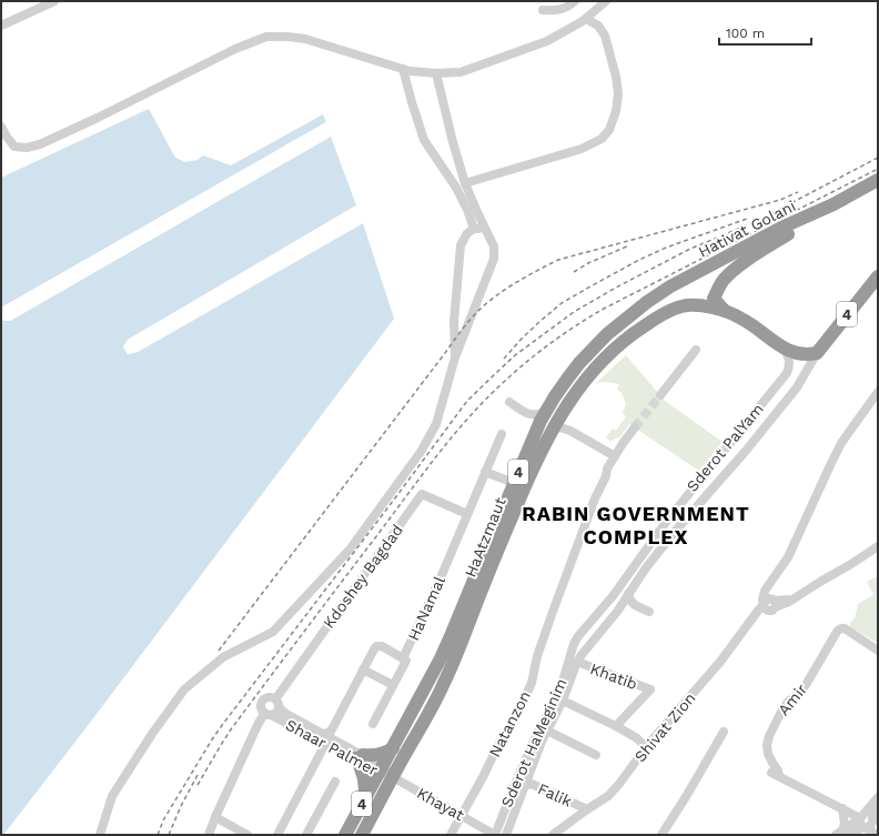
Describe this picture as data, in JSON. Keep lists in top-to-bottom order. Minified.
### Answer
{"streets":{"highway":["Hativat Golani","4","Sderot PalYam","HaAtzmaut"],"street":["Kdoshey Bagdad","HaNamal","Khatib","Amir","Natanzon","Shivat Zion","Sderot HaMeginim","Shaar Palmer","Falik","Khayat"]},"crossings":[["Hativat Golani","HaAtzmaut"],["Sderot PalYam","HaAtzmaut"],["Sderot PalYam","Sderot HaMeginim"],["HaAtzmaut","Shaar Palmer"],["HaAtzmaut","Khayat"],["Kdoshey Bagdad","HaNamal"],["Kdoshey Bagdad","Shaar Palmer"],["HaNamal","Shaar Palmer"],["Khatib","Sderot HaMeginim"],["Natanzon","Khayat"],["Shivat Zion","Falik"],["Sderot HaMeginim","Falik"],["Sderot HaMeginim","Khayat"],["Shaar Palmer","Khayat"]],"districts":["RABIN GOVERNMENT COMPLEX"],"scale_bar":"100 m"}
